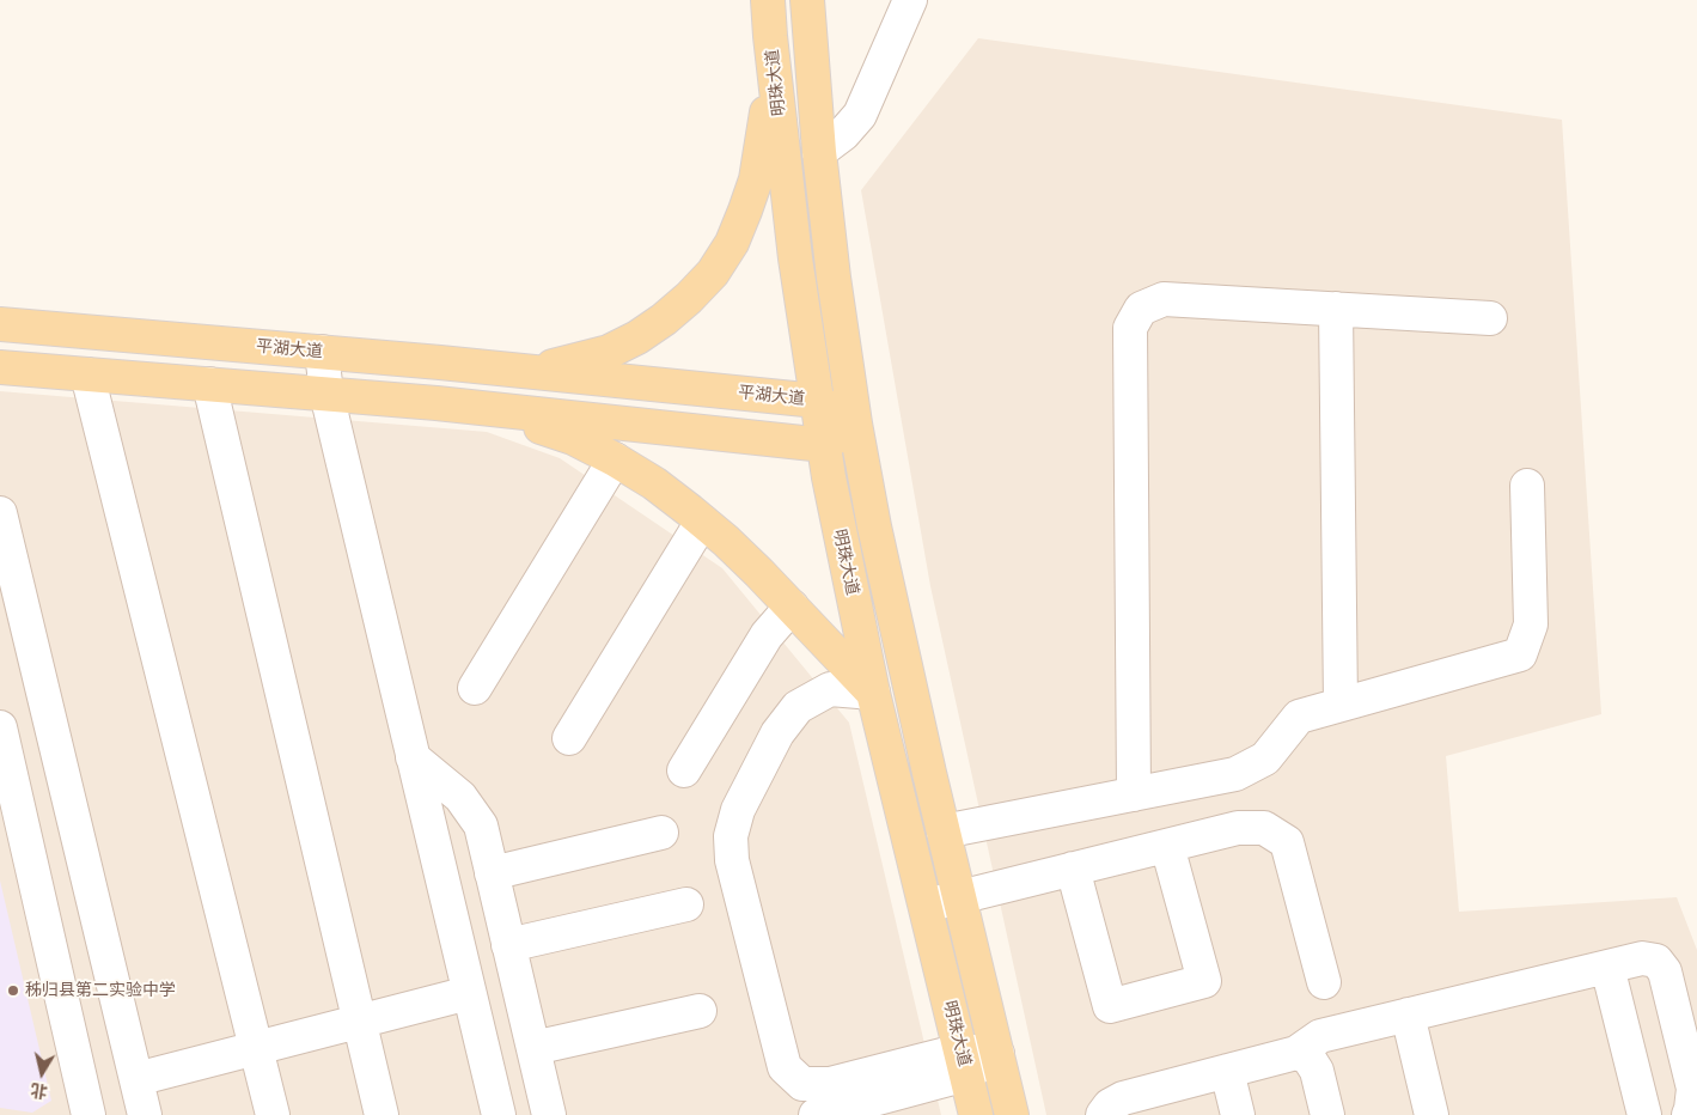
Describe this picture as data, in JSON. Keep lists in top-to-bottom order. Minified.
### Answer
{"streets":{"main road":["明珠大道","平湖大道"]},"crossings":[["明珠大道","平湖大道"]],"places":["秭归县第二实验中学"],"north":"bottom"}
